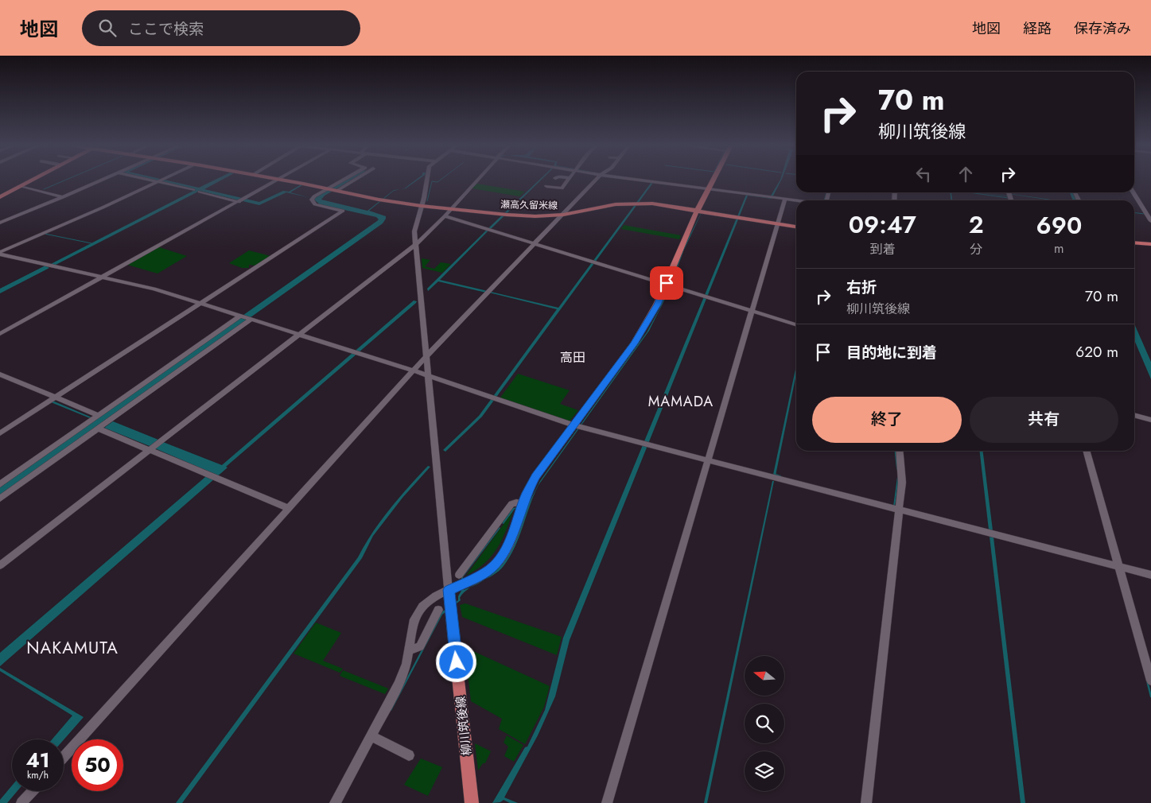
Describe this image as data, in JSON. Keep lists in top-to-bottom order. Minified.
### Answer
{"streets":{"main road":["瀬高久留米線","柳川筑後線"]},"districts":["高田","MAMADA","NAKAMUTA"],"north":"left","page":{"header":"地図","search":"ここで検索","nav":["地図","経路","保存済み"],"turn":["70 m","柳川筑後線"],"eta":["09:47","到着","2","分","690","m"],"list":[{"name":"右折","note":"柳川筑後線","value":"70 m"},{"name":"目的地に到着","value":"620 m"}],"buttons":["終了","共有"],"speed":"41 km/h","limit":"50"}}
